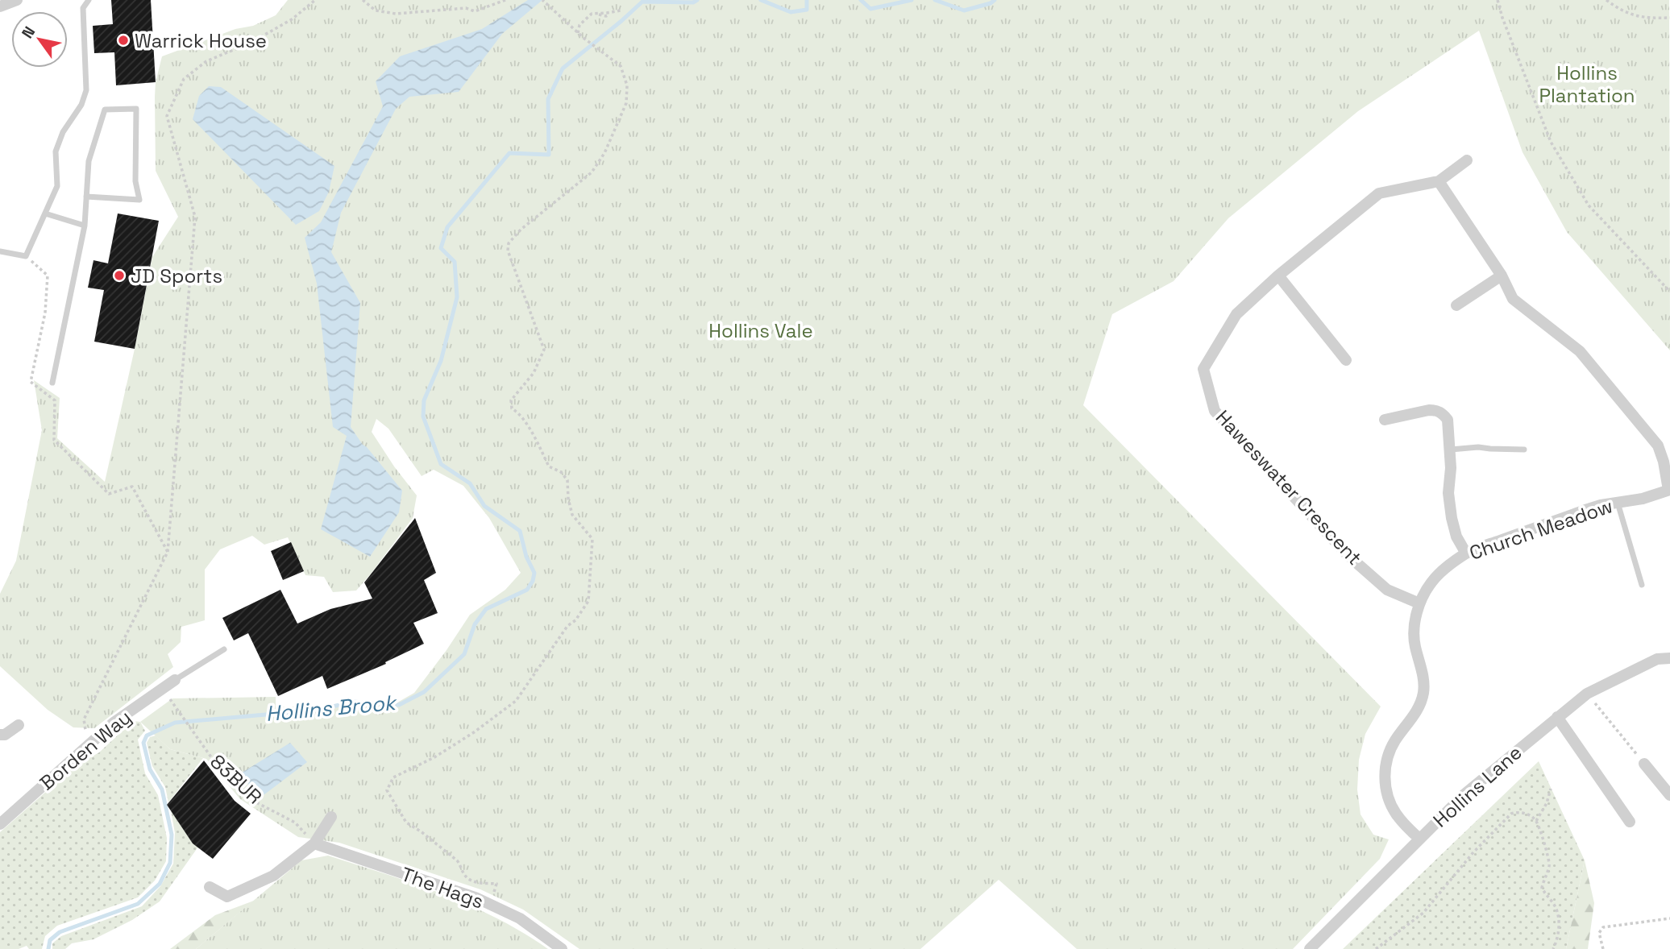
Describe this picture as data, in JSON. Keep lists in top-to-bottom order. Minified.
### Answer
{"streets":{"street":["Haweswater Crescent","Church Meadow","Borden Way","Hollins Lane","The Hags"],"path":["83BUR"]},"crossings":[["Haweswater Crescent","Church Meadow"],["Church Meadow","Hollins Lane"],["83BUR","The Hags"]],"water":["Hollins Brook"],"parks":["Hollins Plantation","Hollins Vale"],"places":["Warrick House","JD Sports"],"north":"top left"}
